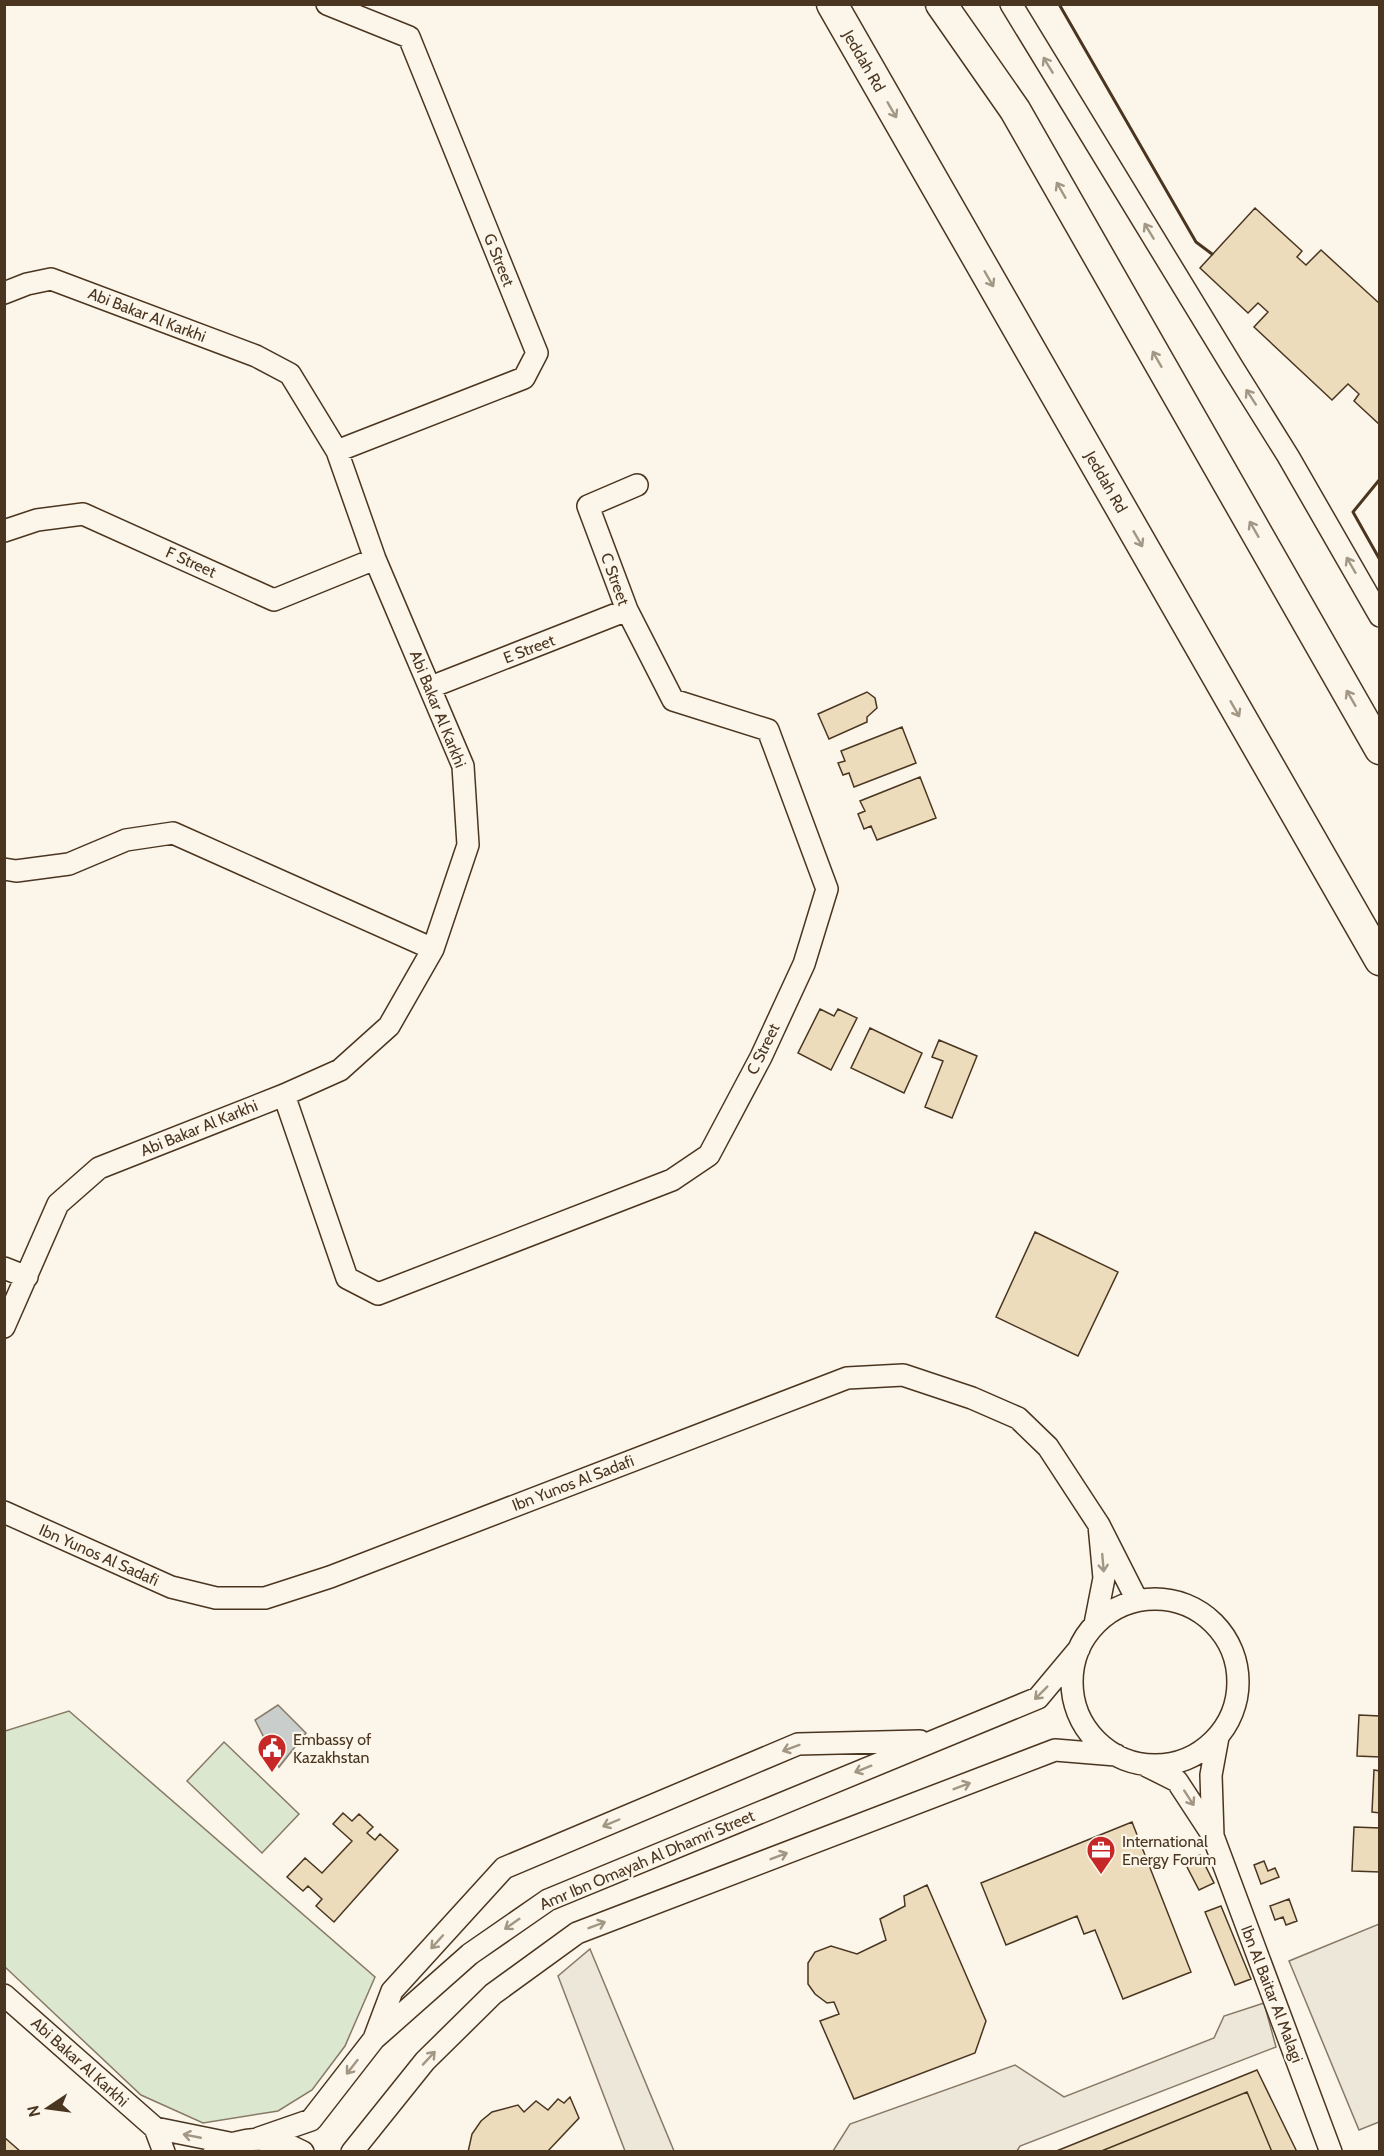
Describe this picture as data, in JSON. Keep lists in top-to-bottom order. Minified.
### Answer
{"streets":{"highway":["Jeddah Rd"],"street":["G Street","Abi Bakar Al Karkhi","F Street","C Street","E Street","Ibn Yunos Al Sadafi","Amr Ibn Omayah Al Dhamri Street","Ibn Al Baitar Al Malagi"]},"crossings":[["G Street","Abi Bakar Al Karkhi"],["Abi Bakar Al Karkhi","F Street"],["Abi Bakar Al Karkhi","C Street"],["Abi Bakar Al Karkhi","E Street"],["C Street","E Street"],["Ibn Yunos Al Sadafi","Amr Ibn Omayah Al Dhamri Street"]],"places":{"public building":["Embassy of Kazakhstan"],"office":["International Energy Forum"]},"north":"left"}
